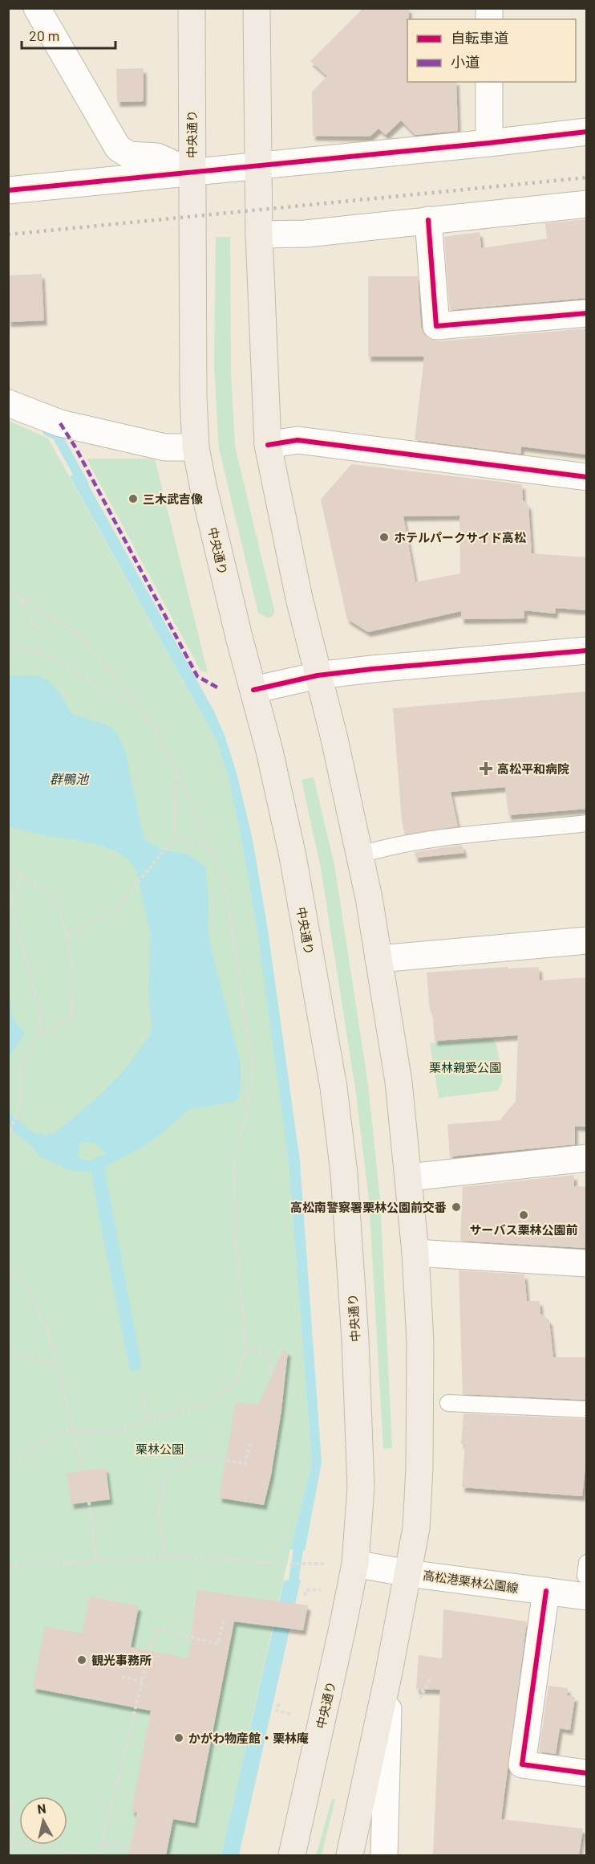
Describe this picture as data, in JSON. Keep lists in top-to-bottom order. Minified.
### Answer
{"streets":{"highway":["中央通り"],"street":["高松港栗林公園線"]},"crossings":[["中央通り","高松港栗林公園線"]],"water":["群鴨池"],"parks":["栗林親愛公園","栗林公園"],"places":{"other":["三木武吉像","ホテルパークサイド高松","高松南警察署栗林公園前交番","サーバス栗林公園前","観光事務所","かがわ物産館・栗林庵"],"health":["高松平和病院"]},"legend":["自転車道","小道"],"scale_bar":"20 m","north":"top"}
